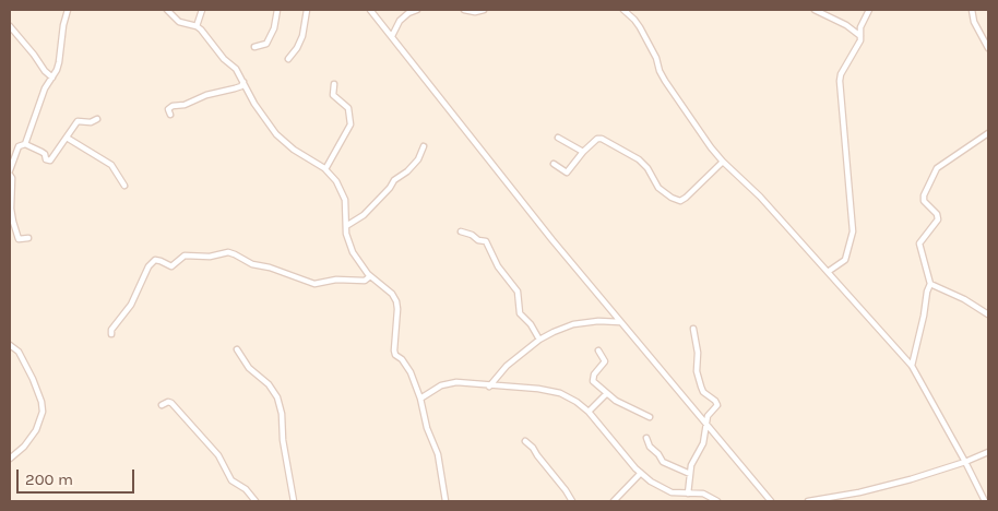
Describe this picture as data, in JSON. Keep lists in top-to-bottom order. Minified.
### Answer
{"scale_bar":"200 m"}
